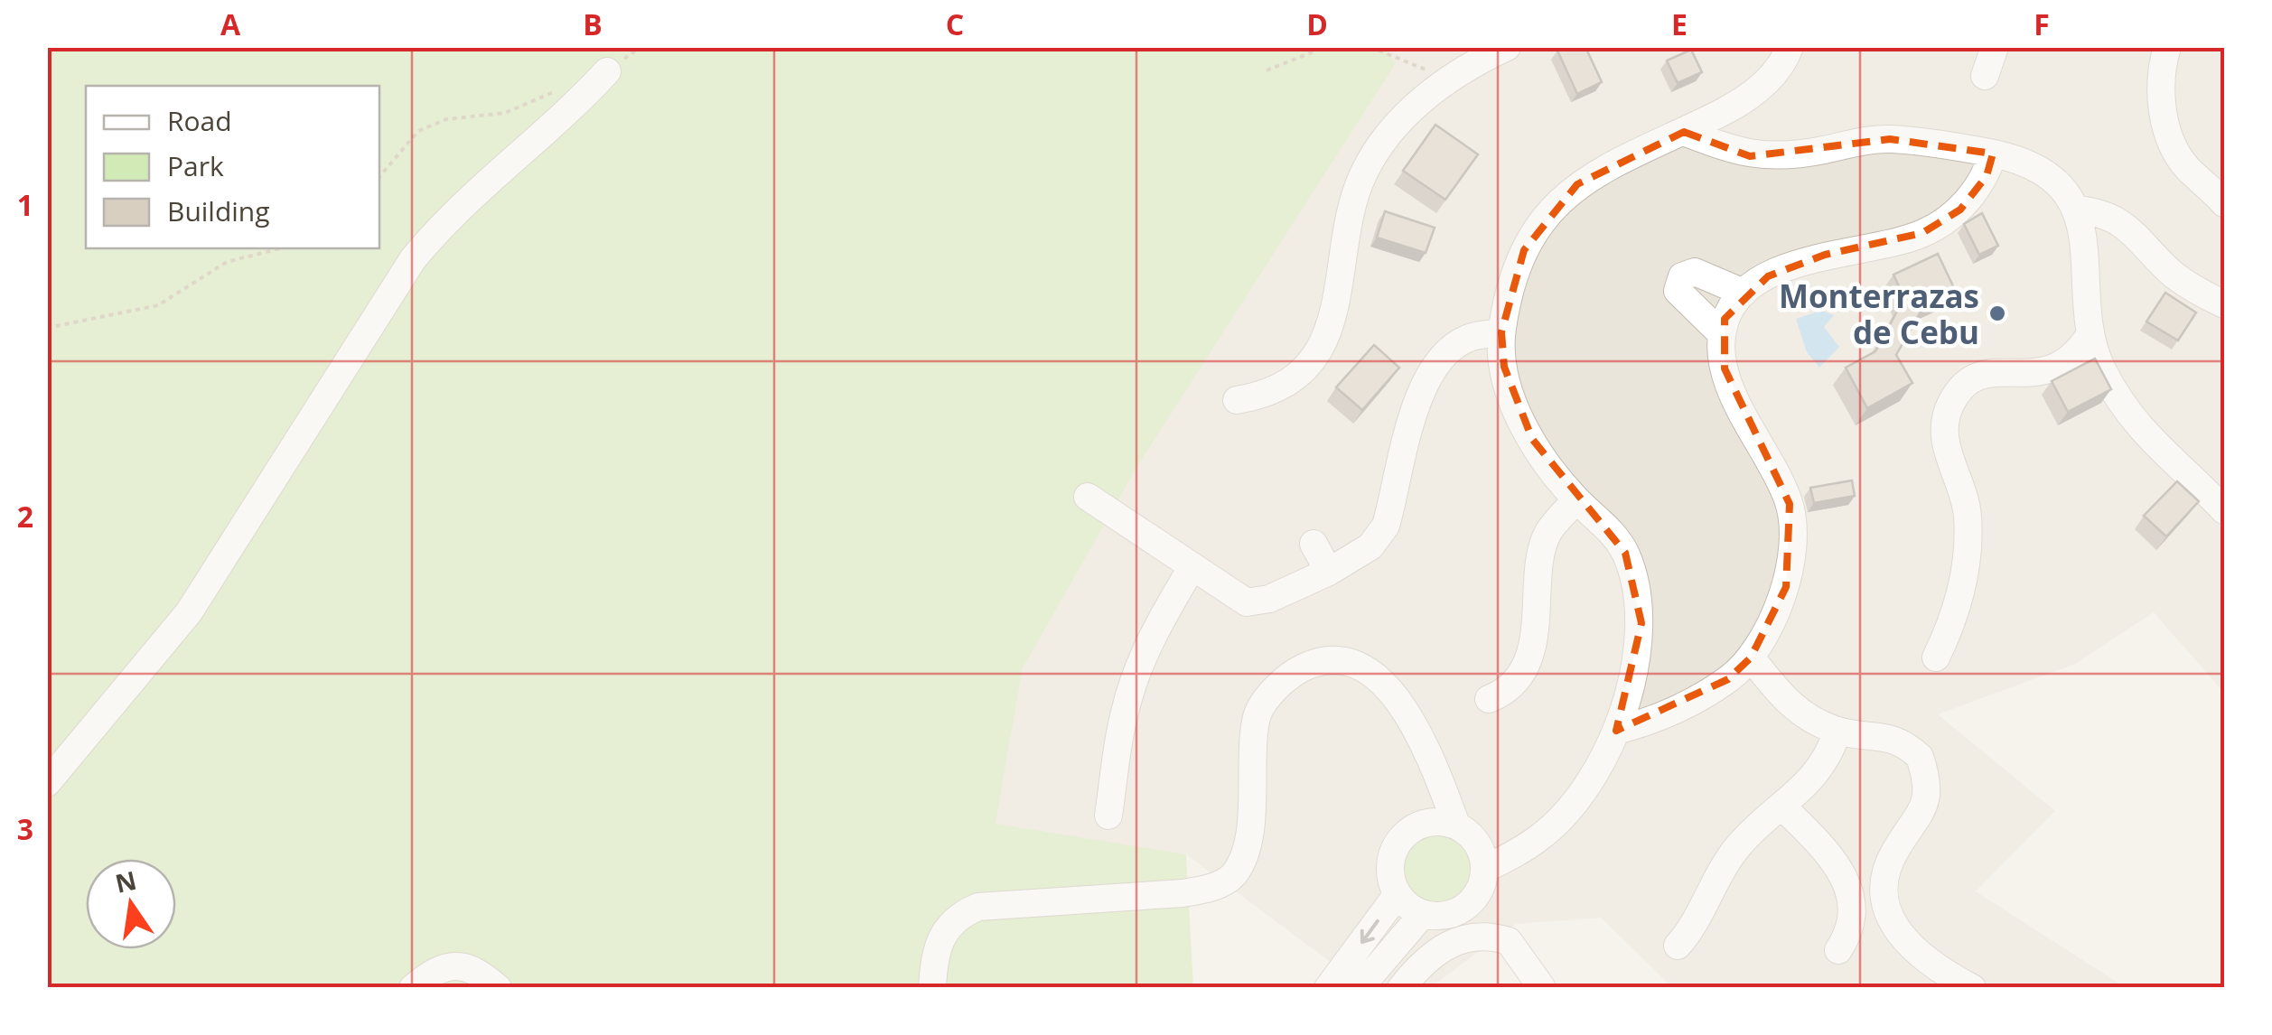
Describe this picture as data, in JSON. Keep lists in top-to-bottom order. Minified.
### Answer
{"places":["Monterrazas de Cebu"],"legend":["Road","Park","Building"],"north":"top","grid":{"columns":["A","B","C","D","E","F"],"rows":["1","2","3"]}}
